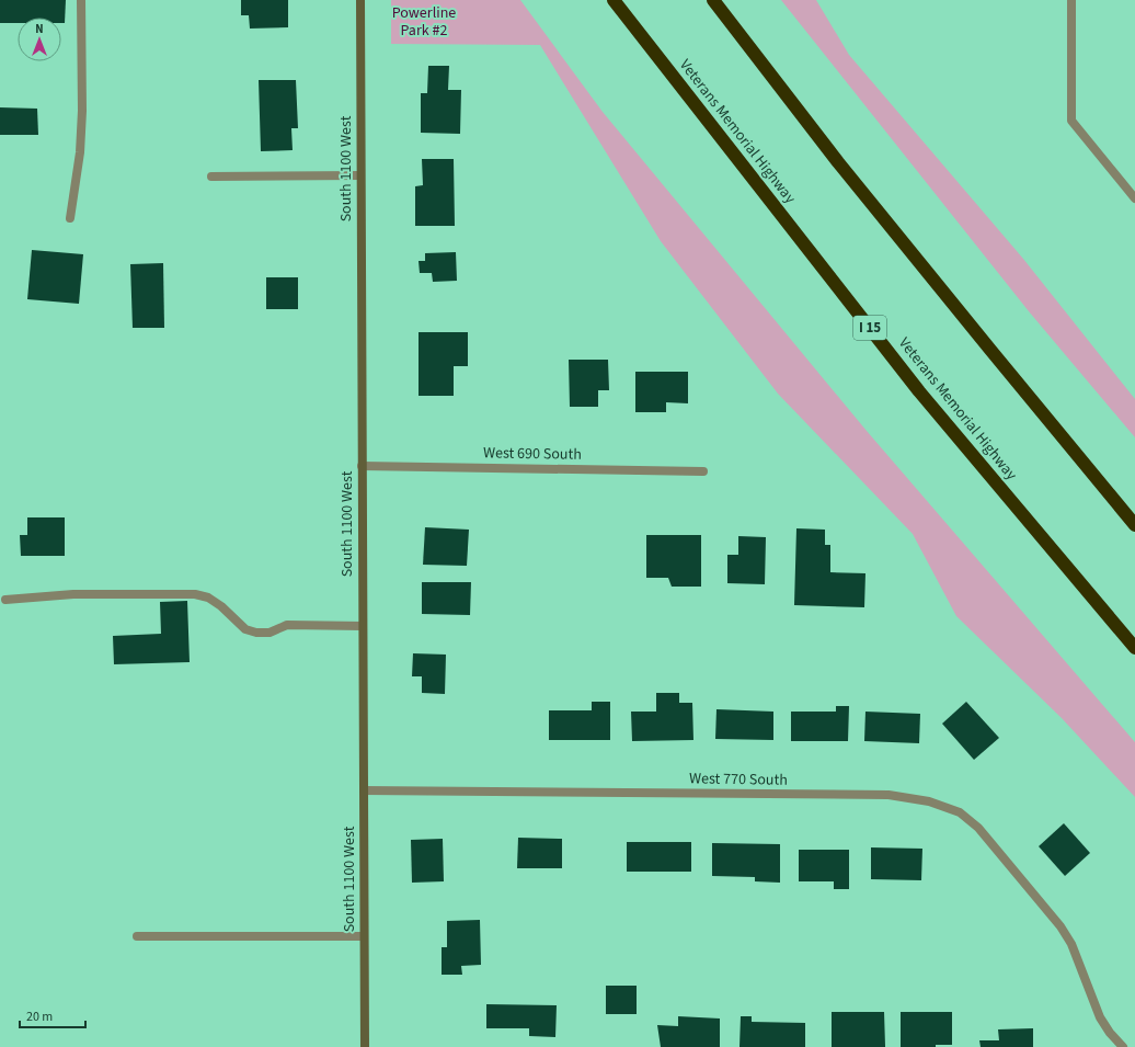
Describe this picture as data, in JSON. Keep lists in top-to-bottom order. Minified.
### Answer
{"streets":{"highway":["Veterans Memorial Highway","I 15"],"street":["South 1100 West","West 690 South","West 770 South"]},"crossings":[["South 1100 West","West 690 South"],["South 1100 West","West 770 South"]],"parks":["Powerline Park #2"],"scale_bar":"20 m","north":"top"}
